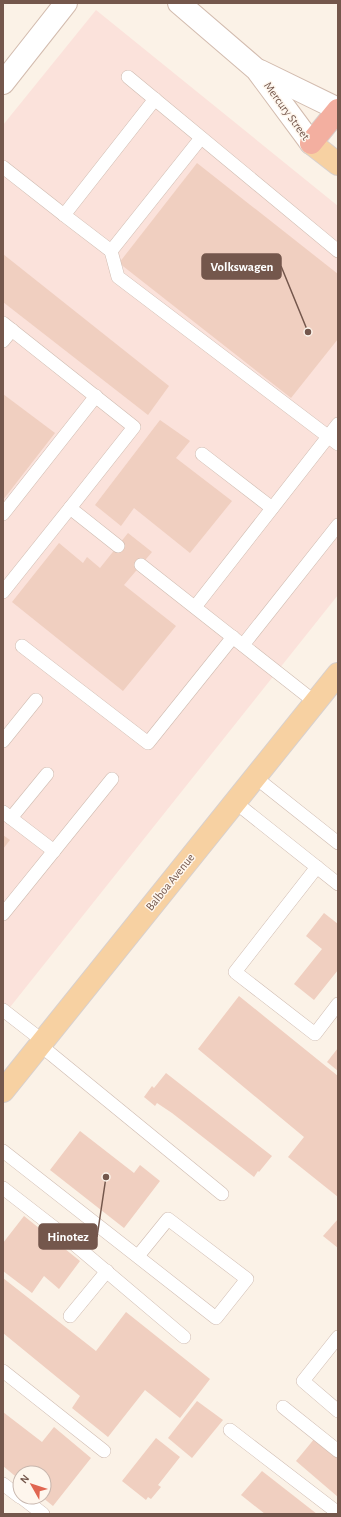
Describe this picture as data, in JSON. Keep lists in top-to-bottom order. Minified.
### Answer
{"streets":{"main road":["Mercury Street","Balboa Avenue"]},"places":["Volkswagen","Hinotez"],"north":"top left"}
